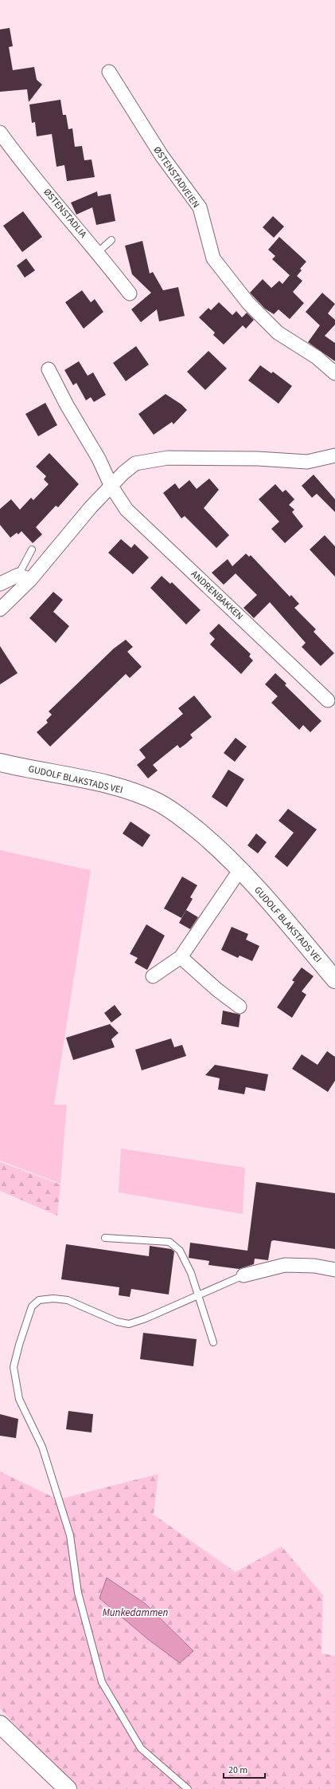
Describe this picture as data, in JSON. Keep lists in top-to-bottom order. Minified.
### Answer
{"streets":{"street":["ØSTENSTADVEIEN","ØSTENSTADLIA","ANDRENBAKKEN","GUDOLF BLAKSTADS VEI"]},"water":["Munkedammen"],"scale_bar":"20 m"}
